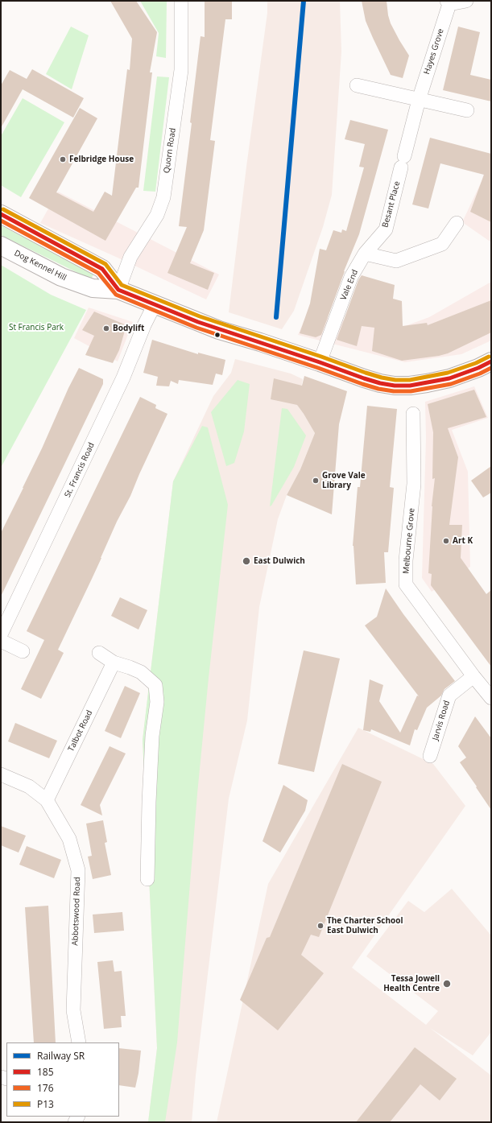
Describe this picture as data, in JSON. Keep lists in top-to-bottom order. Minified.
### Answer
{"streets":{"main road":["Dog Kennel Hill"],"street":["Hayes Grove","Quorn Road","Besant Place","Vale End","St. Francis Road","Melbourne Grove","Jarvis Road","Talbot Road","Abbotswood Road"]},"crossings":[["Hayes Grove","Besant Place"],["Quorn Road","Dog Kennel Hill"],["Besant Place","Vale End"],["Dog Kennel Hill","Vale End"],["Dog Kennel Hill","St. Francis Road"],["Melbourne Grove","Jarvis Road"],["Talbot Road","Abbotswood Road"]],"parks":["St Francis Park"],"places":["Felbridge House","Bodylift","Grove Vale Library","Art K","East Dulwich","The Charter School East Dulwich","Tessa Jowell Health Centre"],"lines":["rail line SR","transit line P13","transit line 185","transit line 176"],"legend":["Railway SR","185","176","P13"]}
